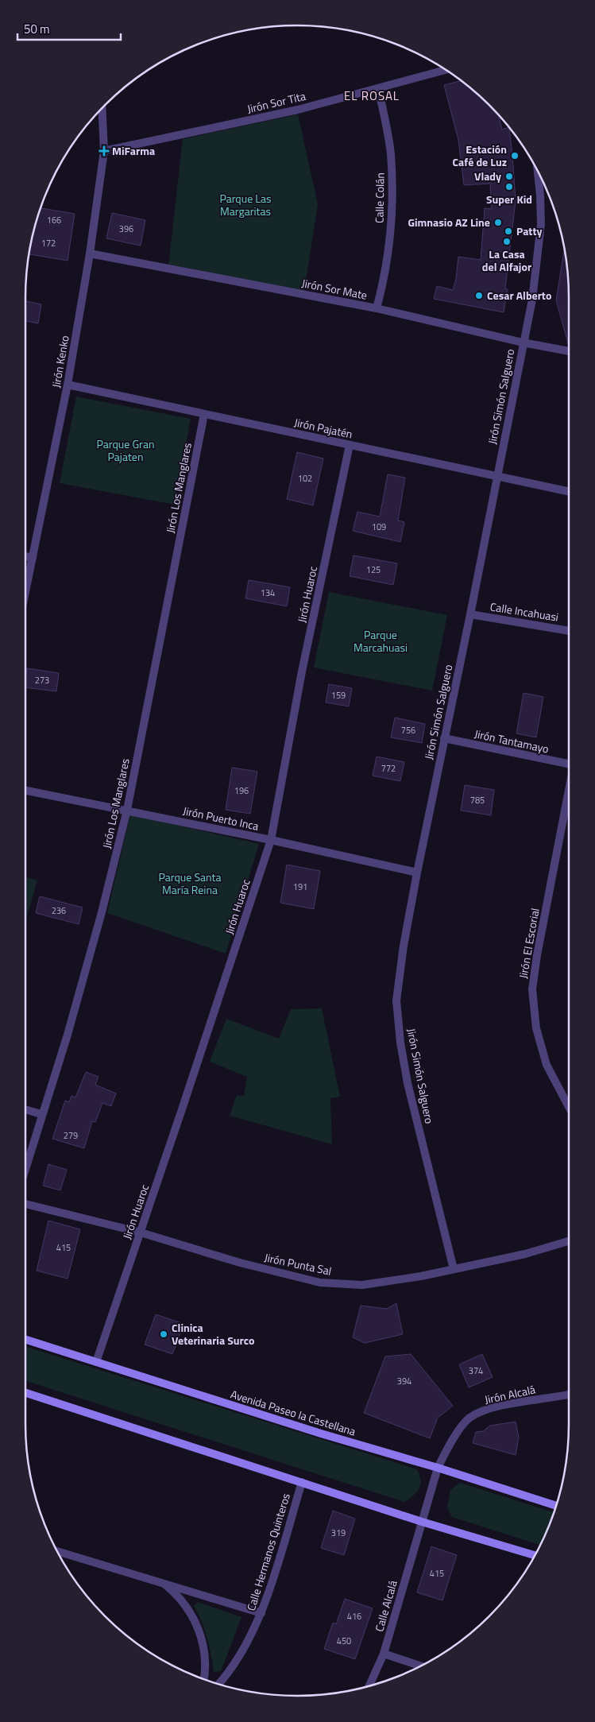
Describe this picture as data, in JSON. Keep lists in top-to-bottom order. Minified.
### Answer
{"streets":{"main road":["Avenida Paseo la Castellana"],"street":["Jirón Sor Tita","Calle Colán","Jirón Sor Mate","Jirón Kenko","Jirón Simón Salguero","Jirón Pajatén","Jirón Los Manglares","Jirón Huaroc","Calle Incahuasi","Jirón Tantamayo","Jirón Puerto Inca","Jirón El Escorial","Jirón Punta Sal","Jirón Alcalá","Calle Hermanos Quinteros","Calle Alcalá"]},"crossings":[["Jirón Sor Tita","Calle Colán"],["Jirón Sor Tita","Jirón Kenko"],["Calle Colán","Jirón Sor Mate"],["Jirón Sor Mate","Jirón Kenko"],["Jirón Sor Mate","Jirón Simón Salguero"],["Jirón Kenko","Jirón Pajatén"],["Jirón Simón Salguero","Jirón Pajatén"],["Jirón Simón Salguero","Calle Incahuasi"],["Jirón Simón Salguero","Jirón Tantamayo"],["Jirón Simón Salguero","Jirón Puerto Inca"],["Jirón Simón Salguero","Jirón Punta Sal"],["Jirón Pajatén","Jirón Los Manglares"],["Jirón Pajatén","Jirón Huaroc"],["Jirón Los Manglares","Jirón Puerto Inca"],["Jirón Huaroc","Jirón Puerto Inca"],["Jirón Huaroc","Jirón Punta Sal"],["Jirón Huaroc","Avenida Paseo la Castellana"],["Jirón Alcalá","Avenida Paseo la Castellana"],["Jirón Alcalá","Calle Alcalá"]],"districts":["EL ROSAL"],"parks":["Parque Las Margaritas","Parque Gran Pajaten","Parque Marcahuasi","Parque Santa María Reina"],"places":{"health":["MiFarma"],"other":["Estación Café de Luz","Vlady","Super Kid","Gimnasio AZ Line","Patty","La Casa del Alfajor","Cesar Alberto","Clinica Veterinaria Surco"]},"house_numbers":["166","396","172","102","109","125","134","273","159","756","772","196","785","191","236","279","415","374","394","319","415","416","450"],"scale_bar":"50 m"}
